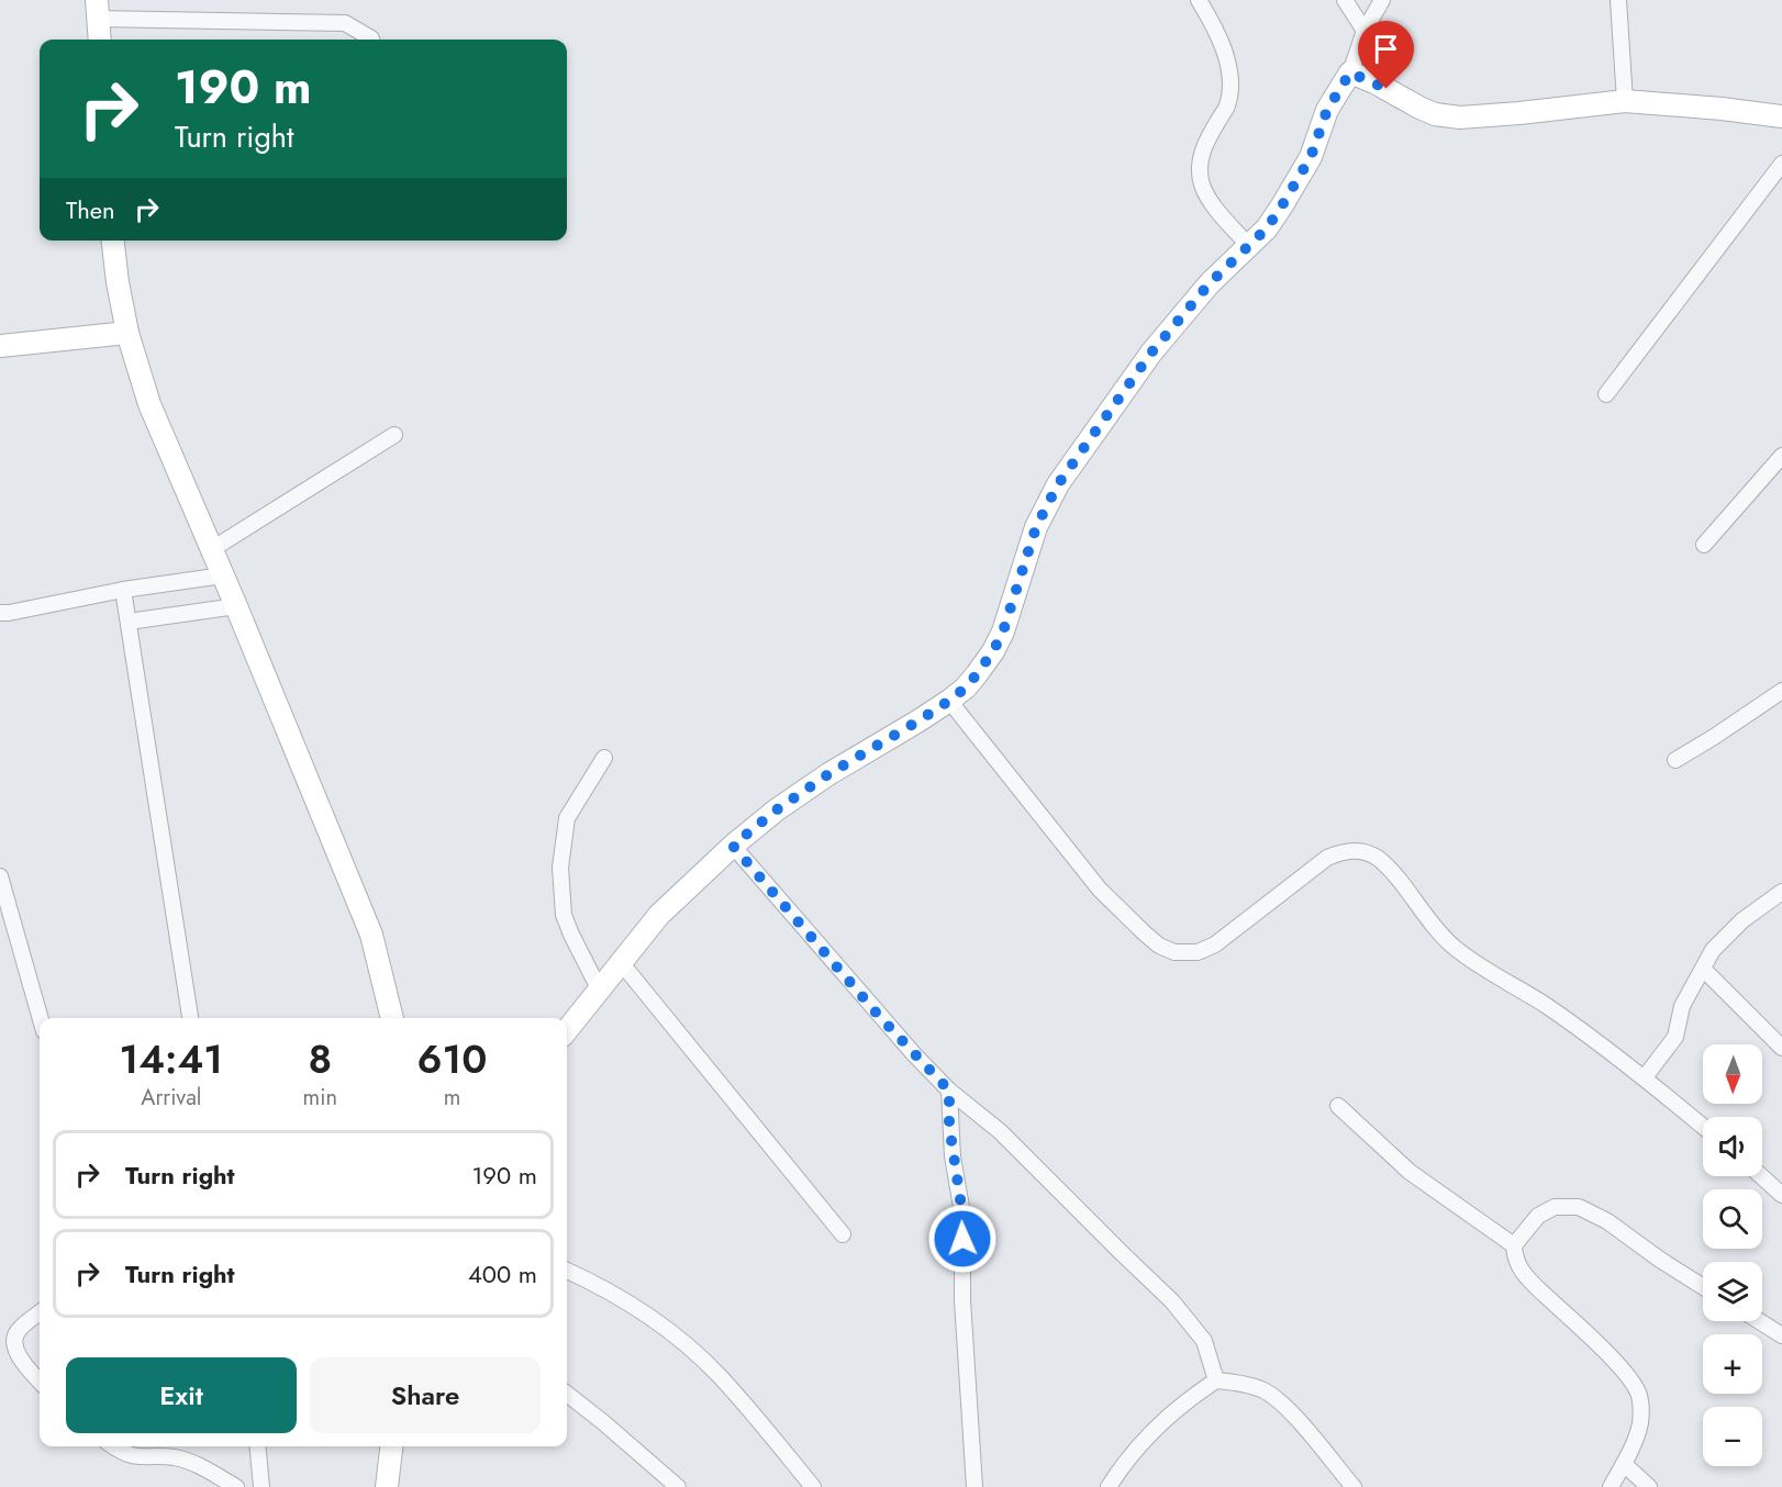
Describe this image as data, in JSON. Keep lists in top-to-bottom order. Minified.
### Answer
{"north":"bottom","page":{"turn":["190 m","Turn right"],"then":"Then","eta":["14:41","Arrival","8","min","610","m"],"map_buttons":["+","−"],"list":[{"name":"Turn right","value":"190 m"},{"name":"Turn right","value":"400 m"}],"buttons":["Exit","Share"]}}
